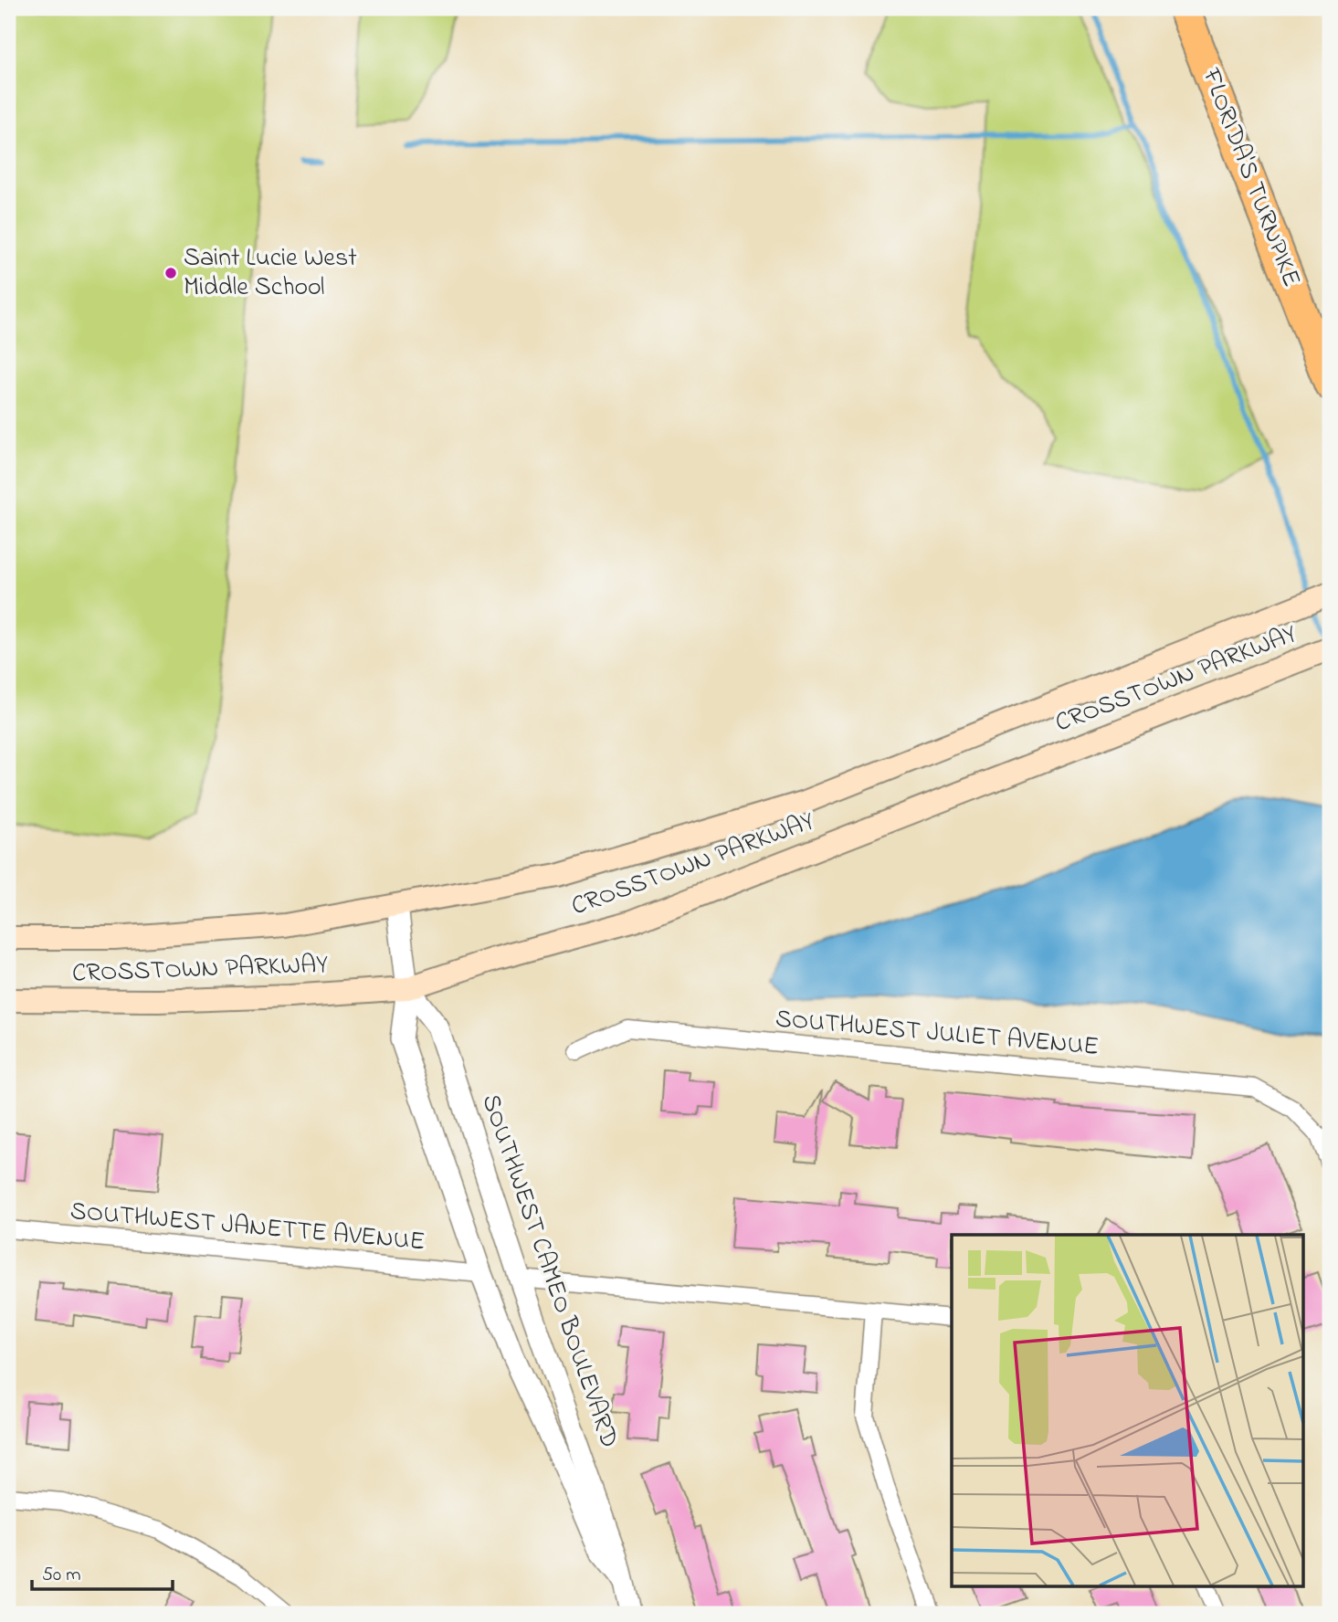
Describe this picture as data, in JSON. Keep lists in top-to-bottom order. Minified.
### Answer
{"streets":{"highway":["FLORIDA'S TURNPIKE"],"main road":["CROSSTOWN PARKWAY"],"street":["SOUTHWEST JULIET AVENUE","SOUTHWEST JANETTE AVENUE","SOUTHWEST CAMEO BOULEVARD"]},"crossings":[["CROSSTOWN PARKWAY","SOUTHWEST CAMEO BOULEVARD"],["SOUTHWEST JANETTE AVENUE","SOUTHWEST CAMEO BOULEVARD"]],"places":["Saint Lucie West Middle School"],"scale_bar":"50 m"}
